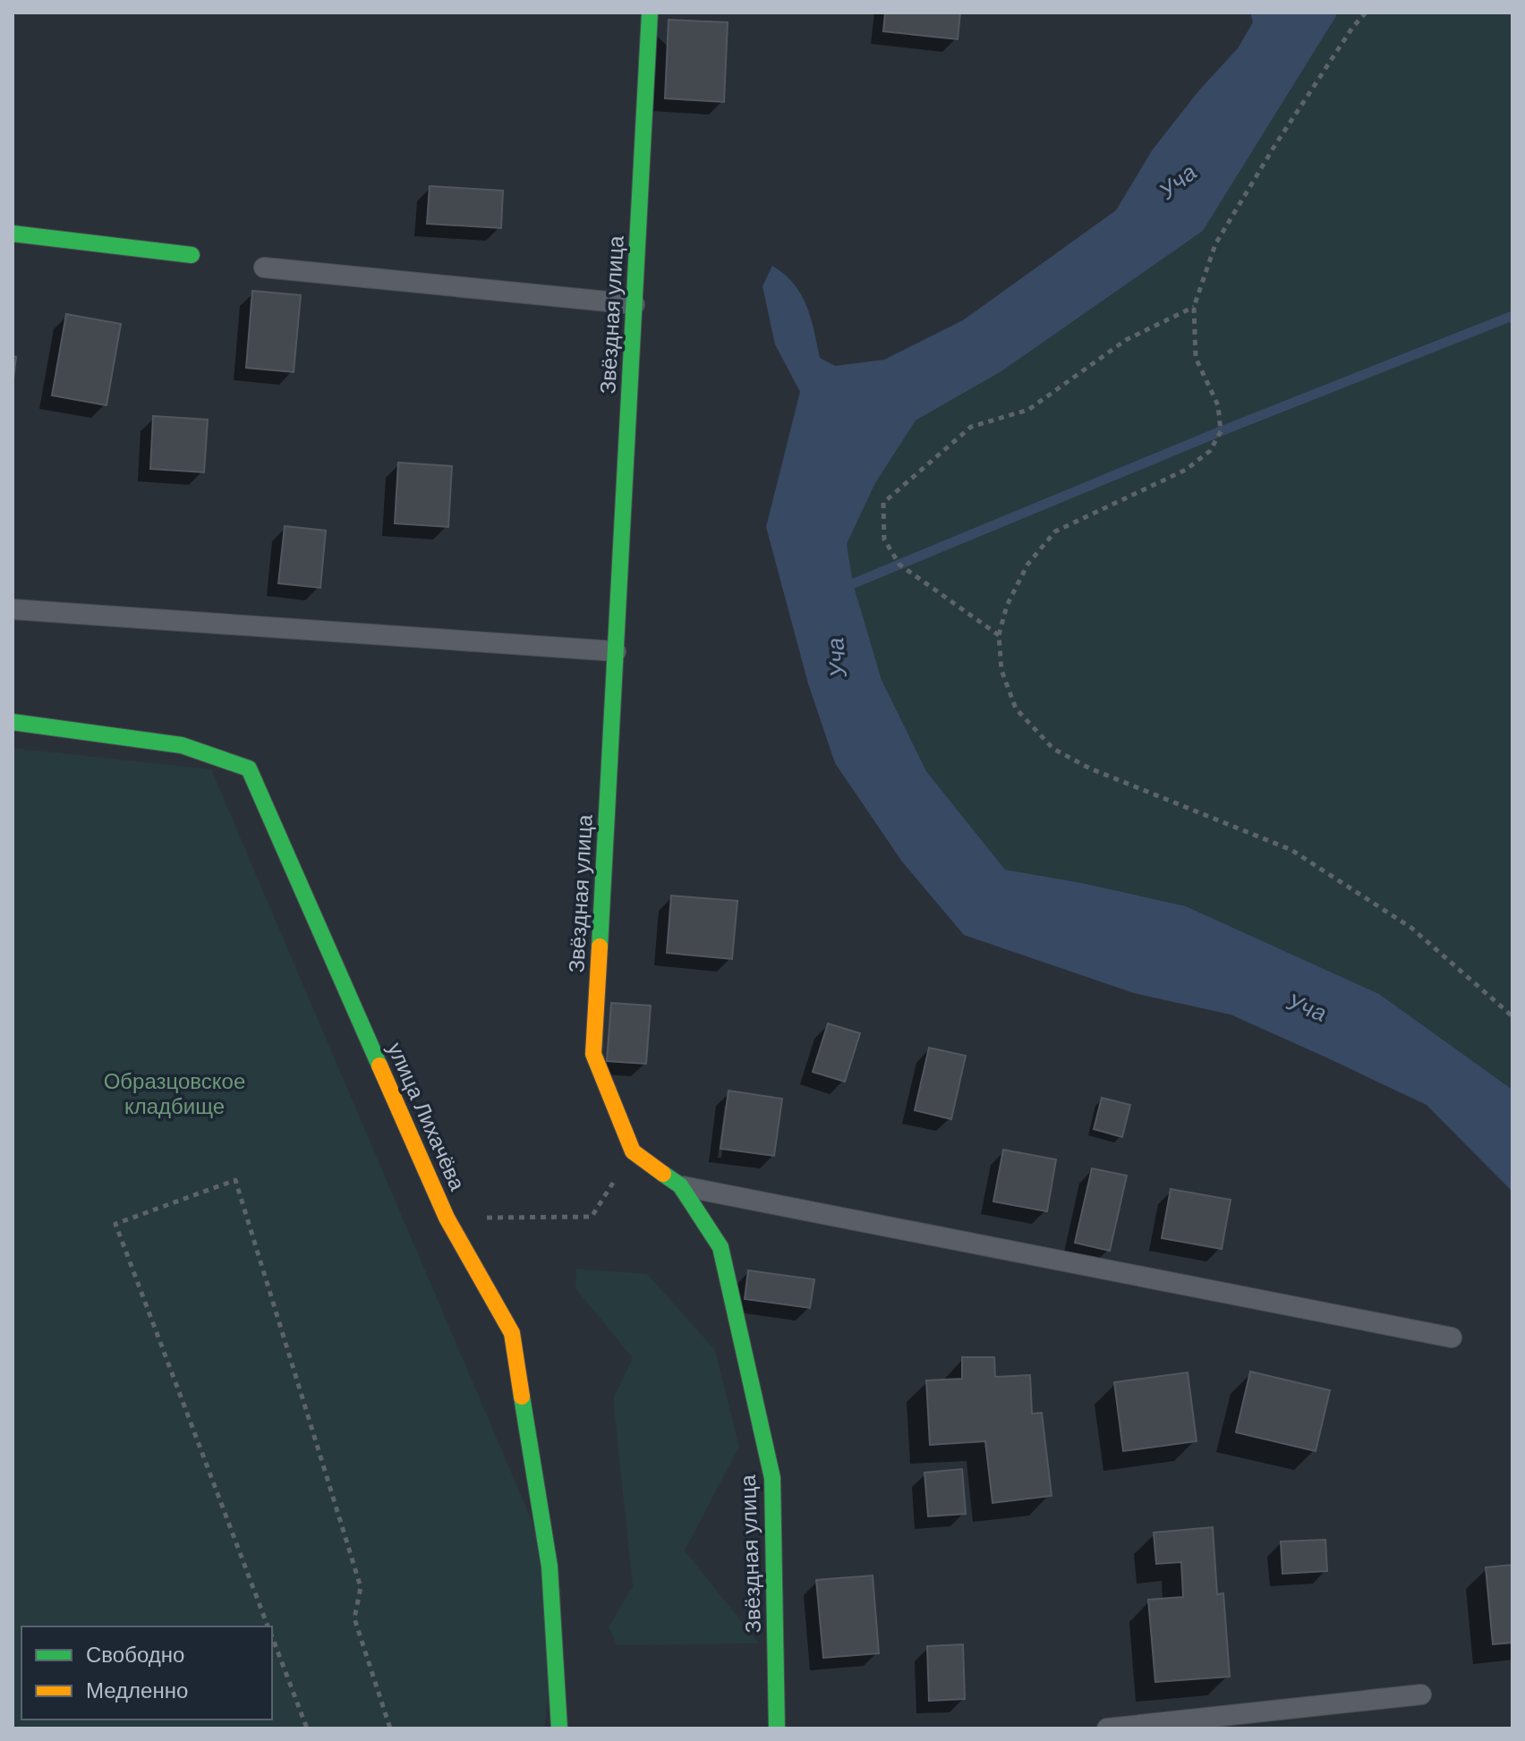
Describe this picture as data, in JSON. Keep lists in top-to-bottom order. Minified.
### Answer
{"streets":{"street":["Звёздная улица","улица Лихачёва"]},"water":["Уча"],"parks":["Образцовское кладбище"],"legend":["Свободно","Медленно"]}
